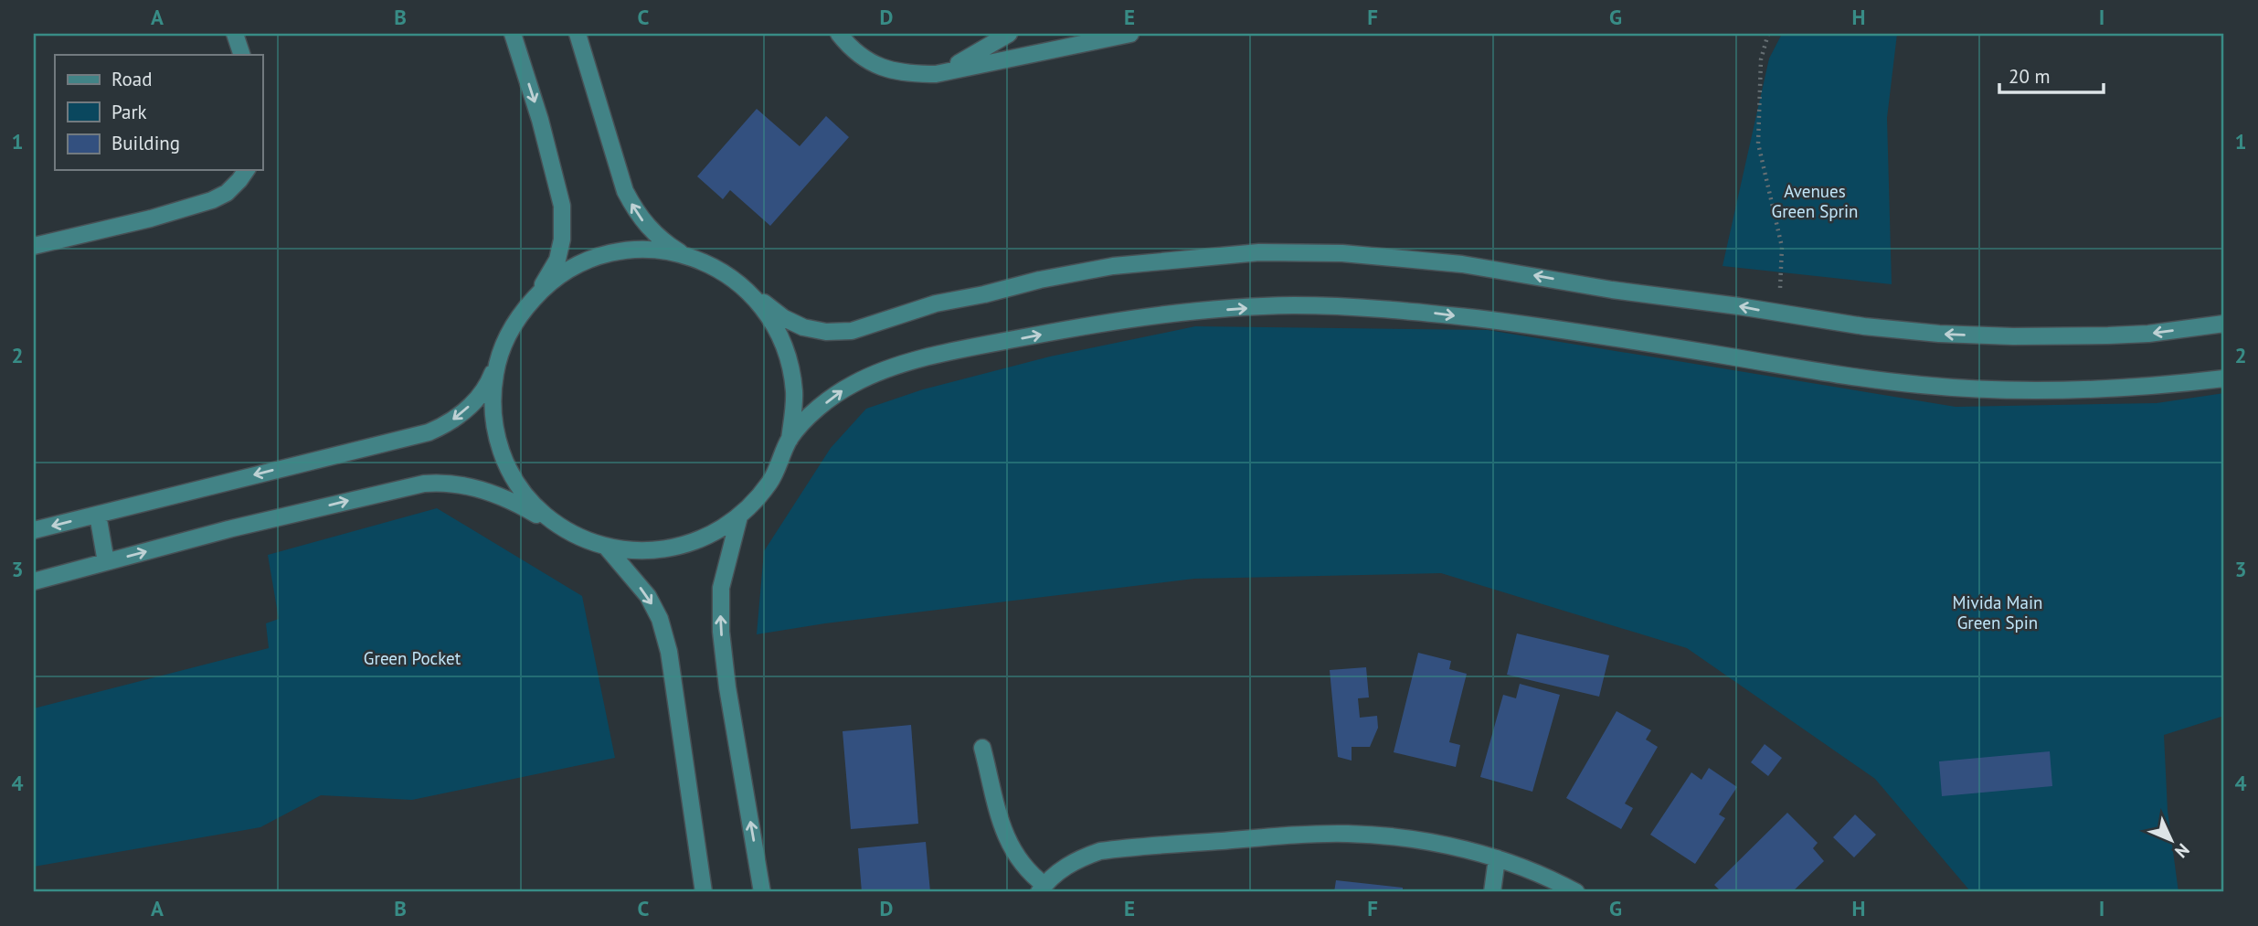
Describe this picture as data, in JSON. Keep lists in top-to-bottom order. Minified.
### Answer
{"parks":["Avenues Green Sprin","Mivida Main Green Spin","Green Pocket"],"legend":["Road","Park","Building"],"scale_bar":"20 m","north":"bottom right","grid":{"columns":["A","B","C","D","E","F","G","H","I"],"rows":["1","2","3","4"]}}
